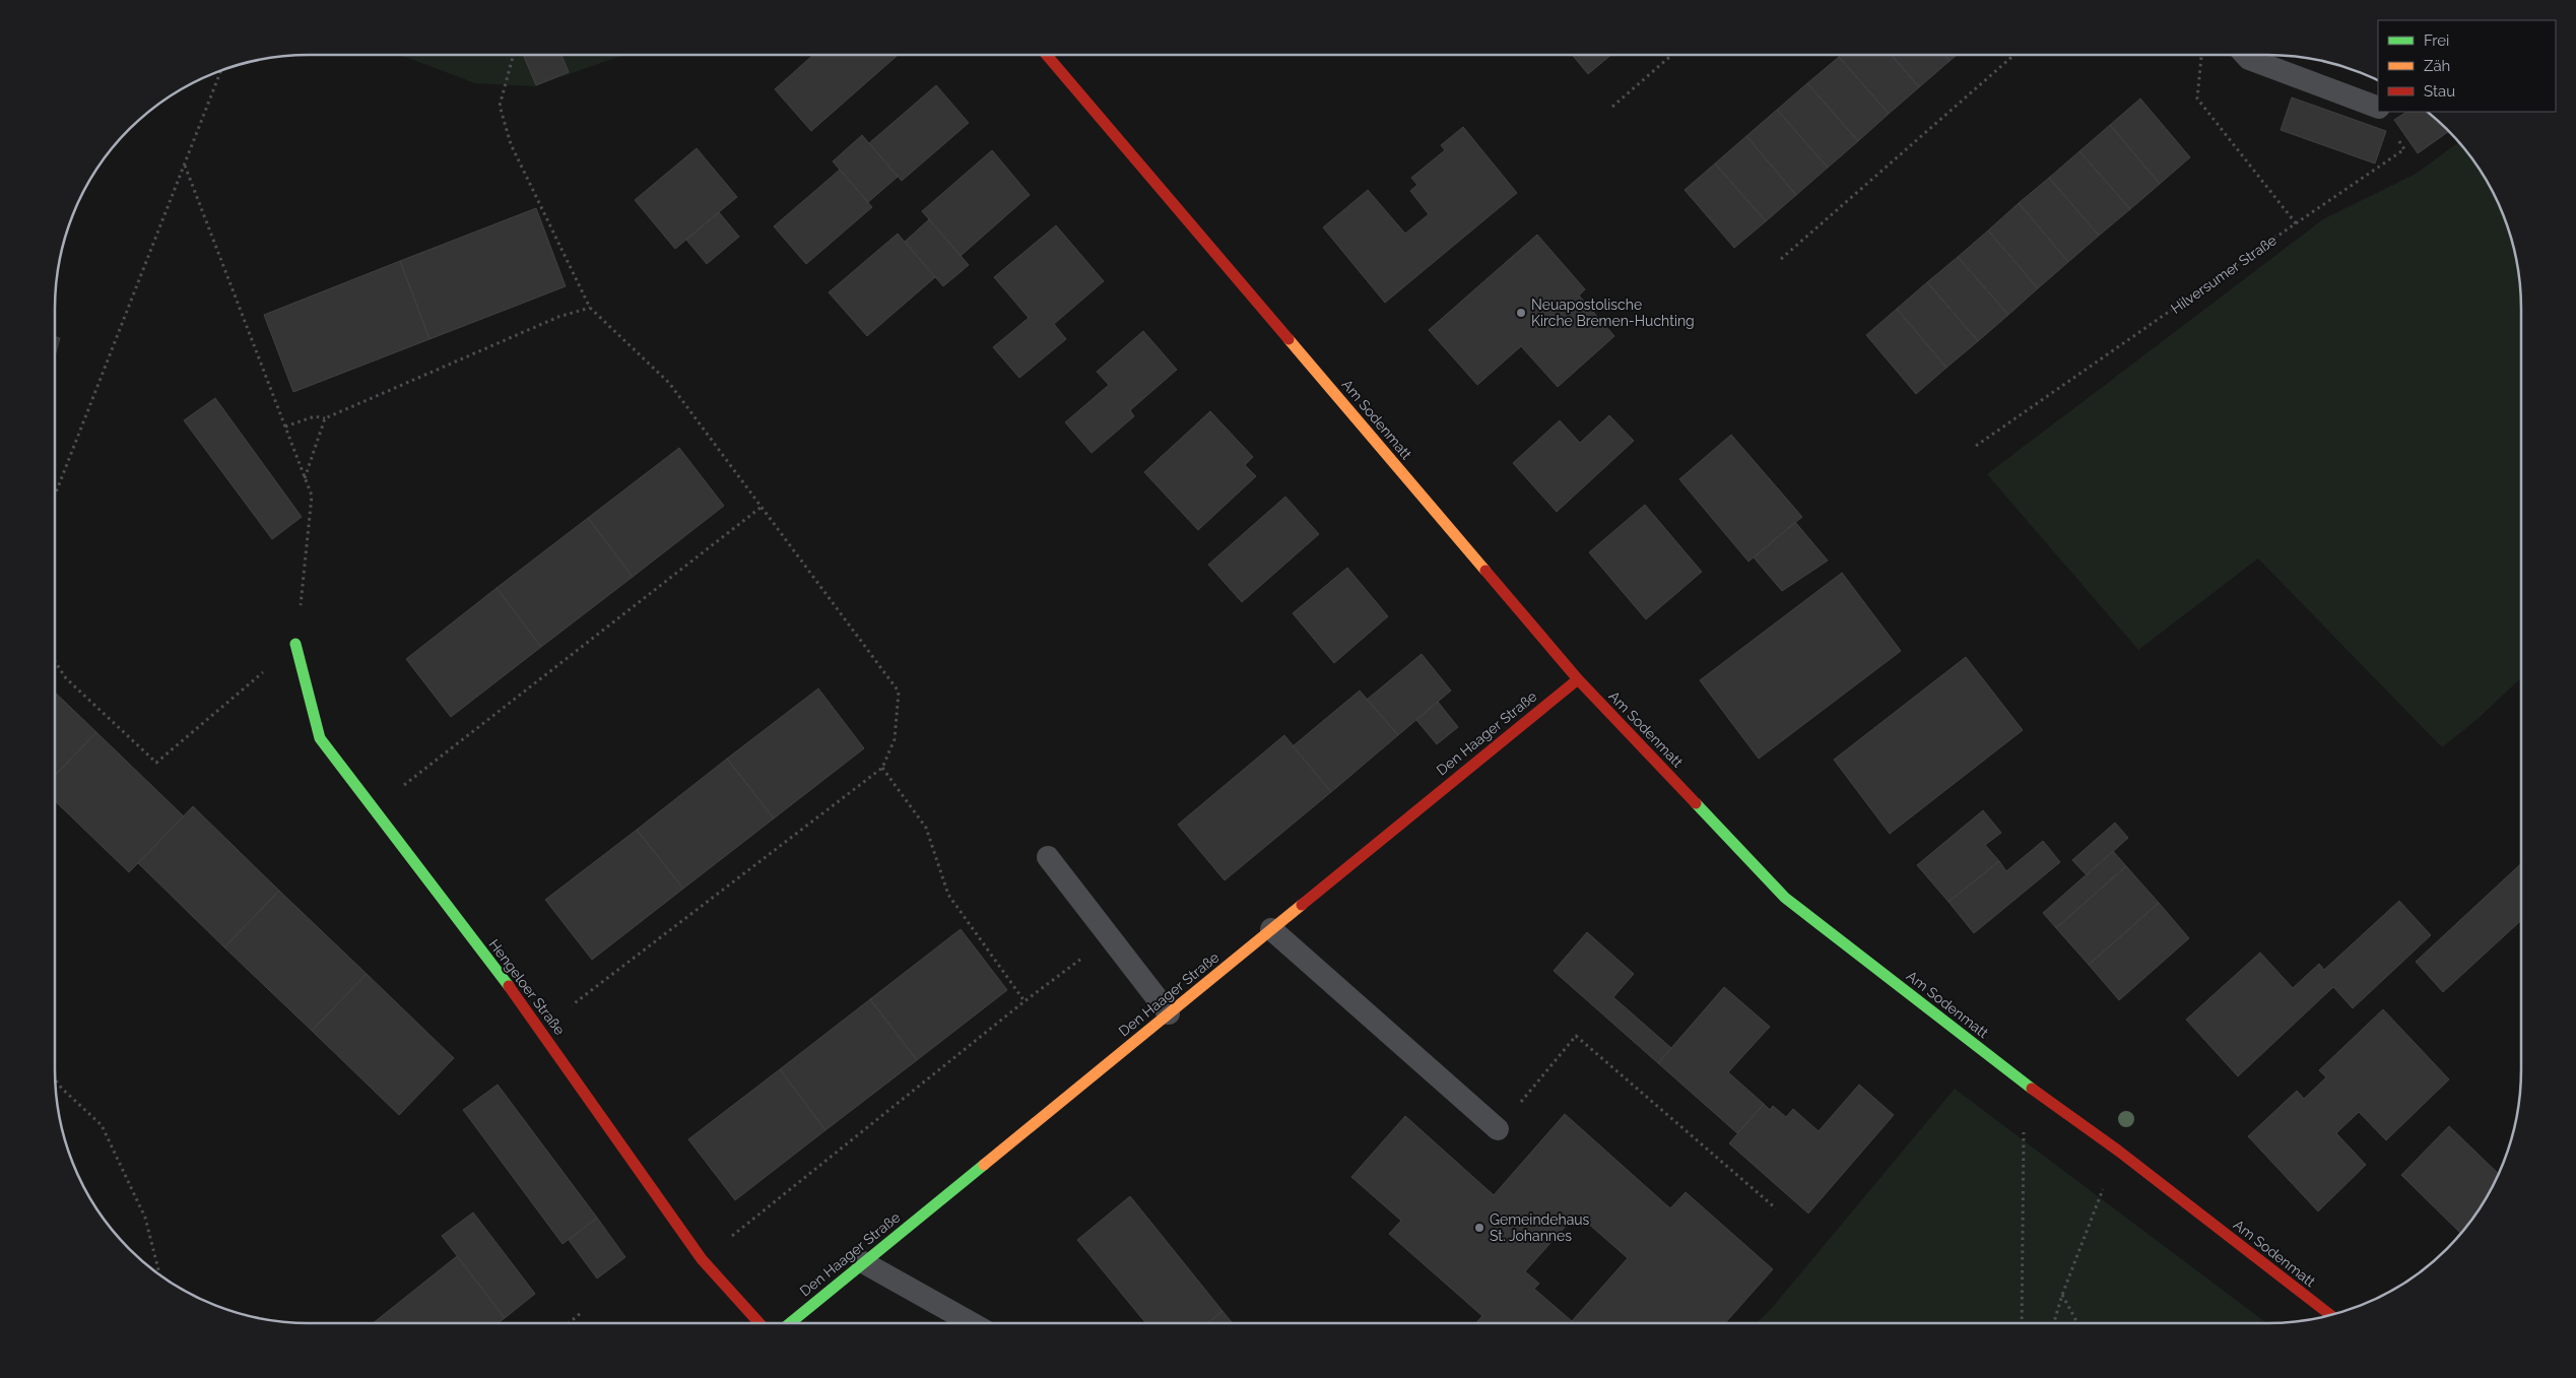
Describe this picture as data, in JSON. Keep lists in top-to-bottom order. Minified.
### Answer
{"streets":{"street":["Am Sodenmatt","Den Haager Straße","Hengeloer Straße"],"path":["Hilversumer Straße"]},"crossings":[["Am Sodenmatt","Den Haager Straße"]],"places":["Neuapostolische Kirche Bremen-Huchting","Gemeindehaus St. Johannes"],"legend":["Frei","Zäh","Stau"]}
